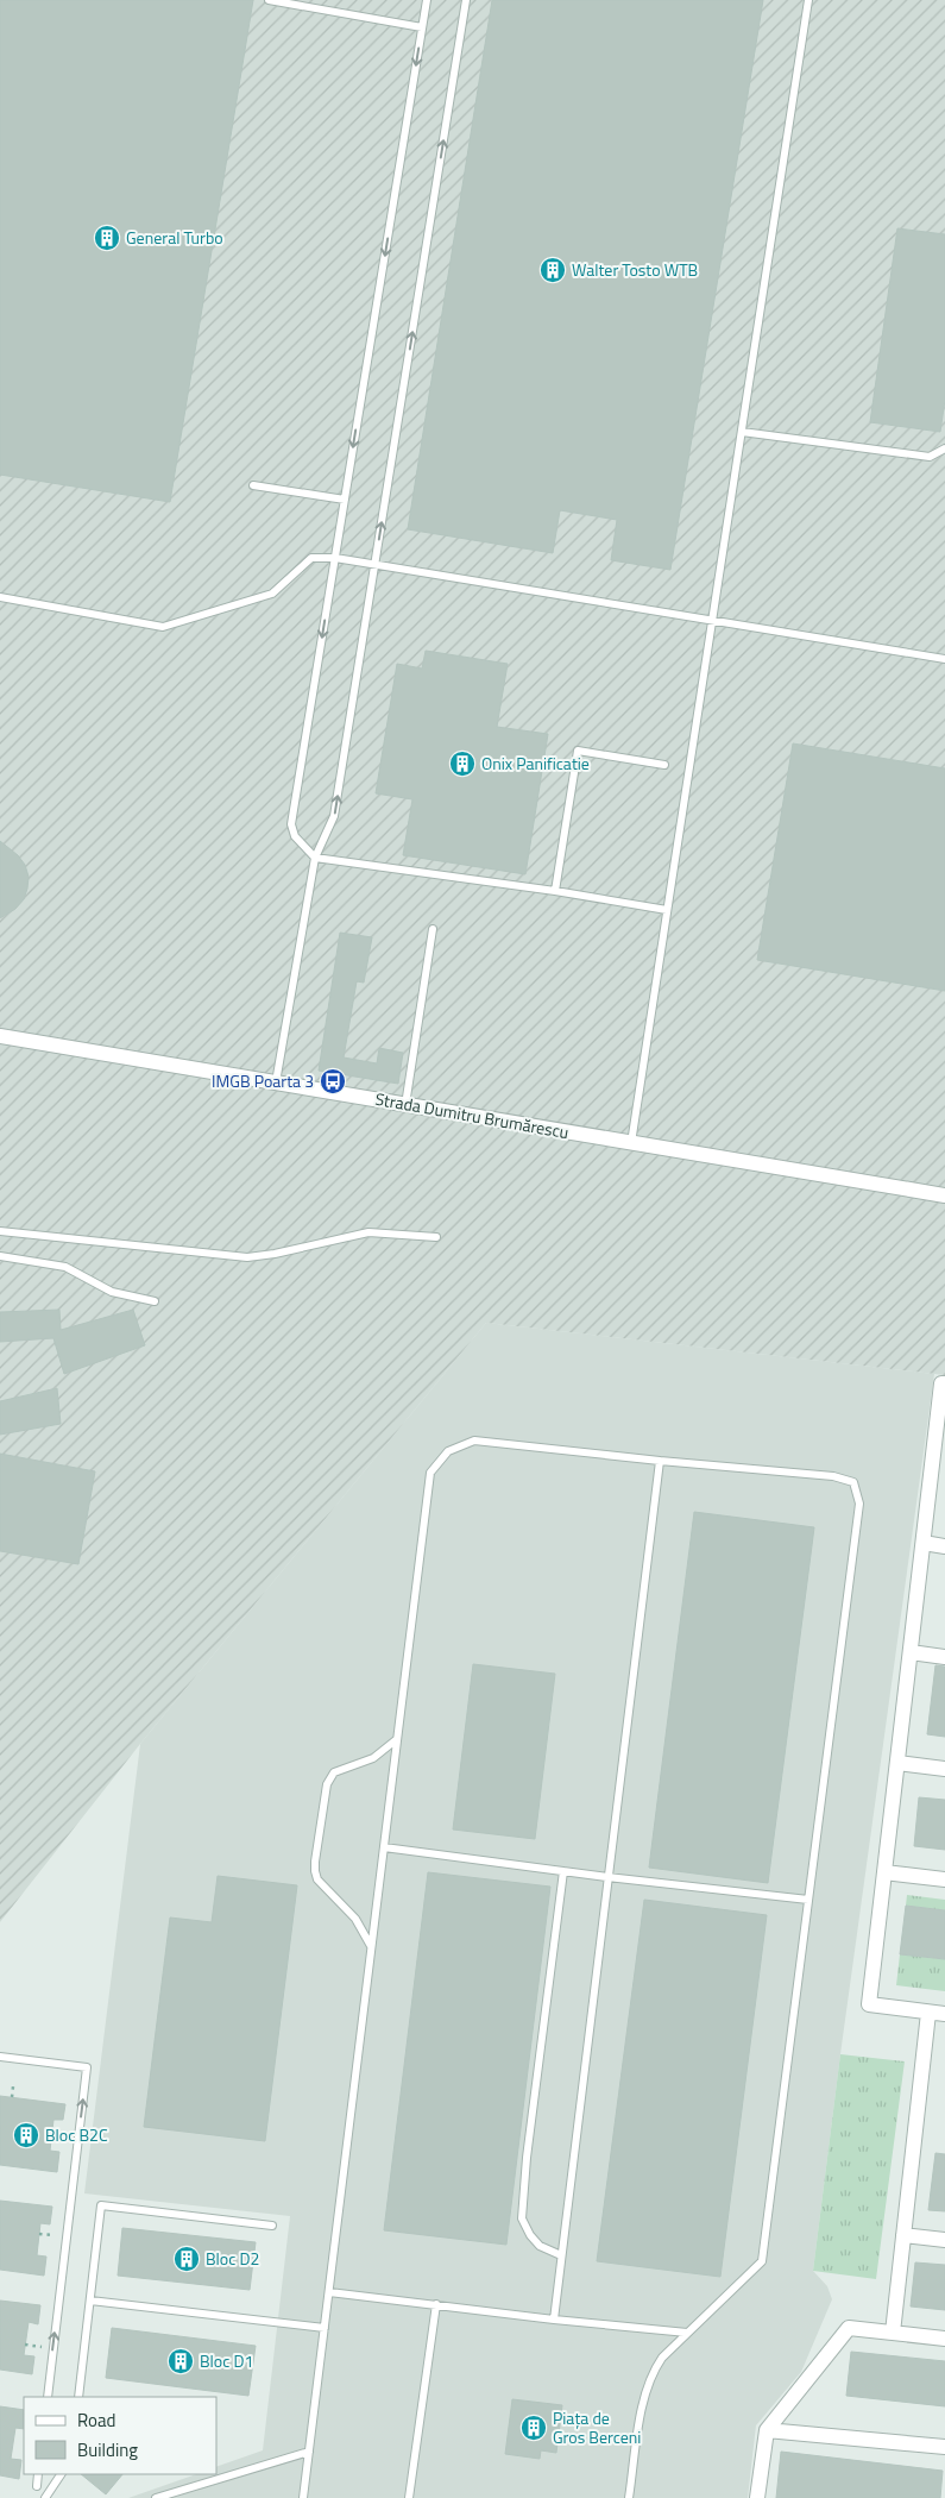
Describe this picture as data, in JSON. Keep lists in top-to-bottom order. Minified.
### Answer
{"streets":{"street":["Strada Dumitru Brumărescu"]},"places":{"building":["General Turbo","Walter Tosto WTB","Onix Panificatie","Bloc B2C","Bloc D2","Bloc D1","Piața de Gros Berceni"],"bus stop":["IMGB Poarta 3"]},"legend":["Road","Building"]}
